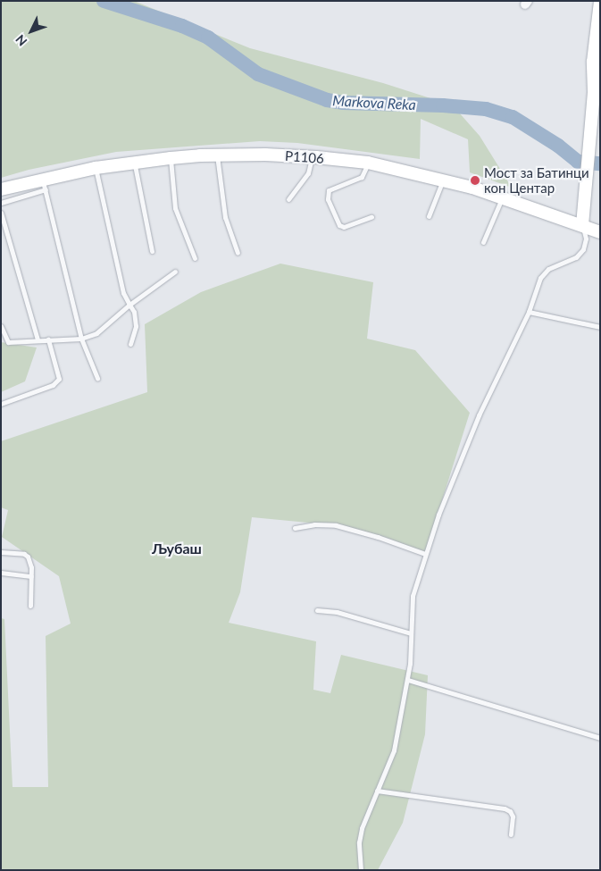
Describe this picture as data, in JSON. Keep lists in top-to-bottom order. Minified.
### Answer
{"streets":{"main road":["P1106"]},"districts":["Љубаш"],"water":["Markova Reka"],"places":["Мост за Батинци кон Центар"],"north":"bottom left"}
